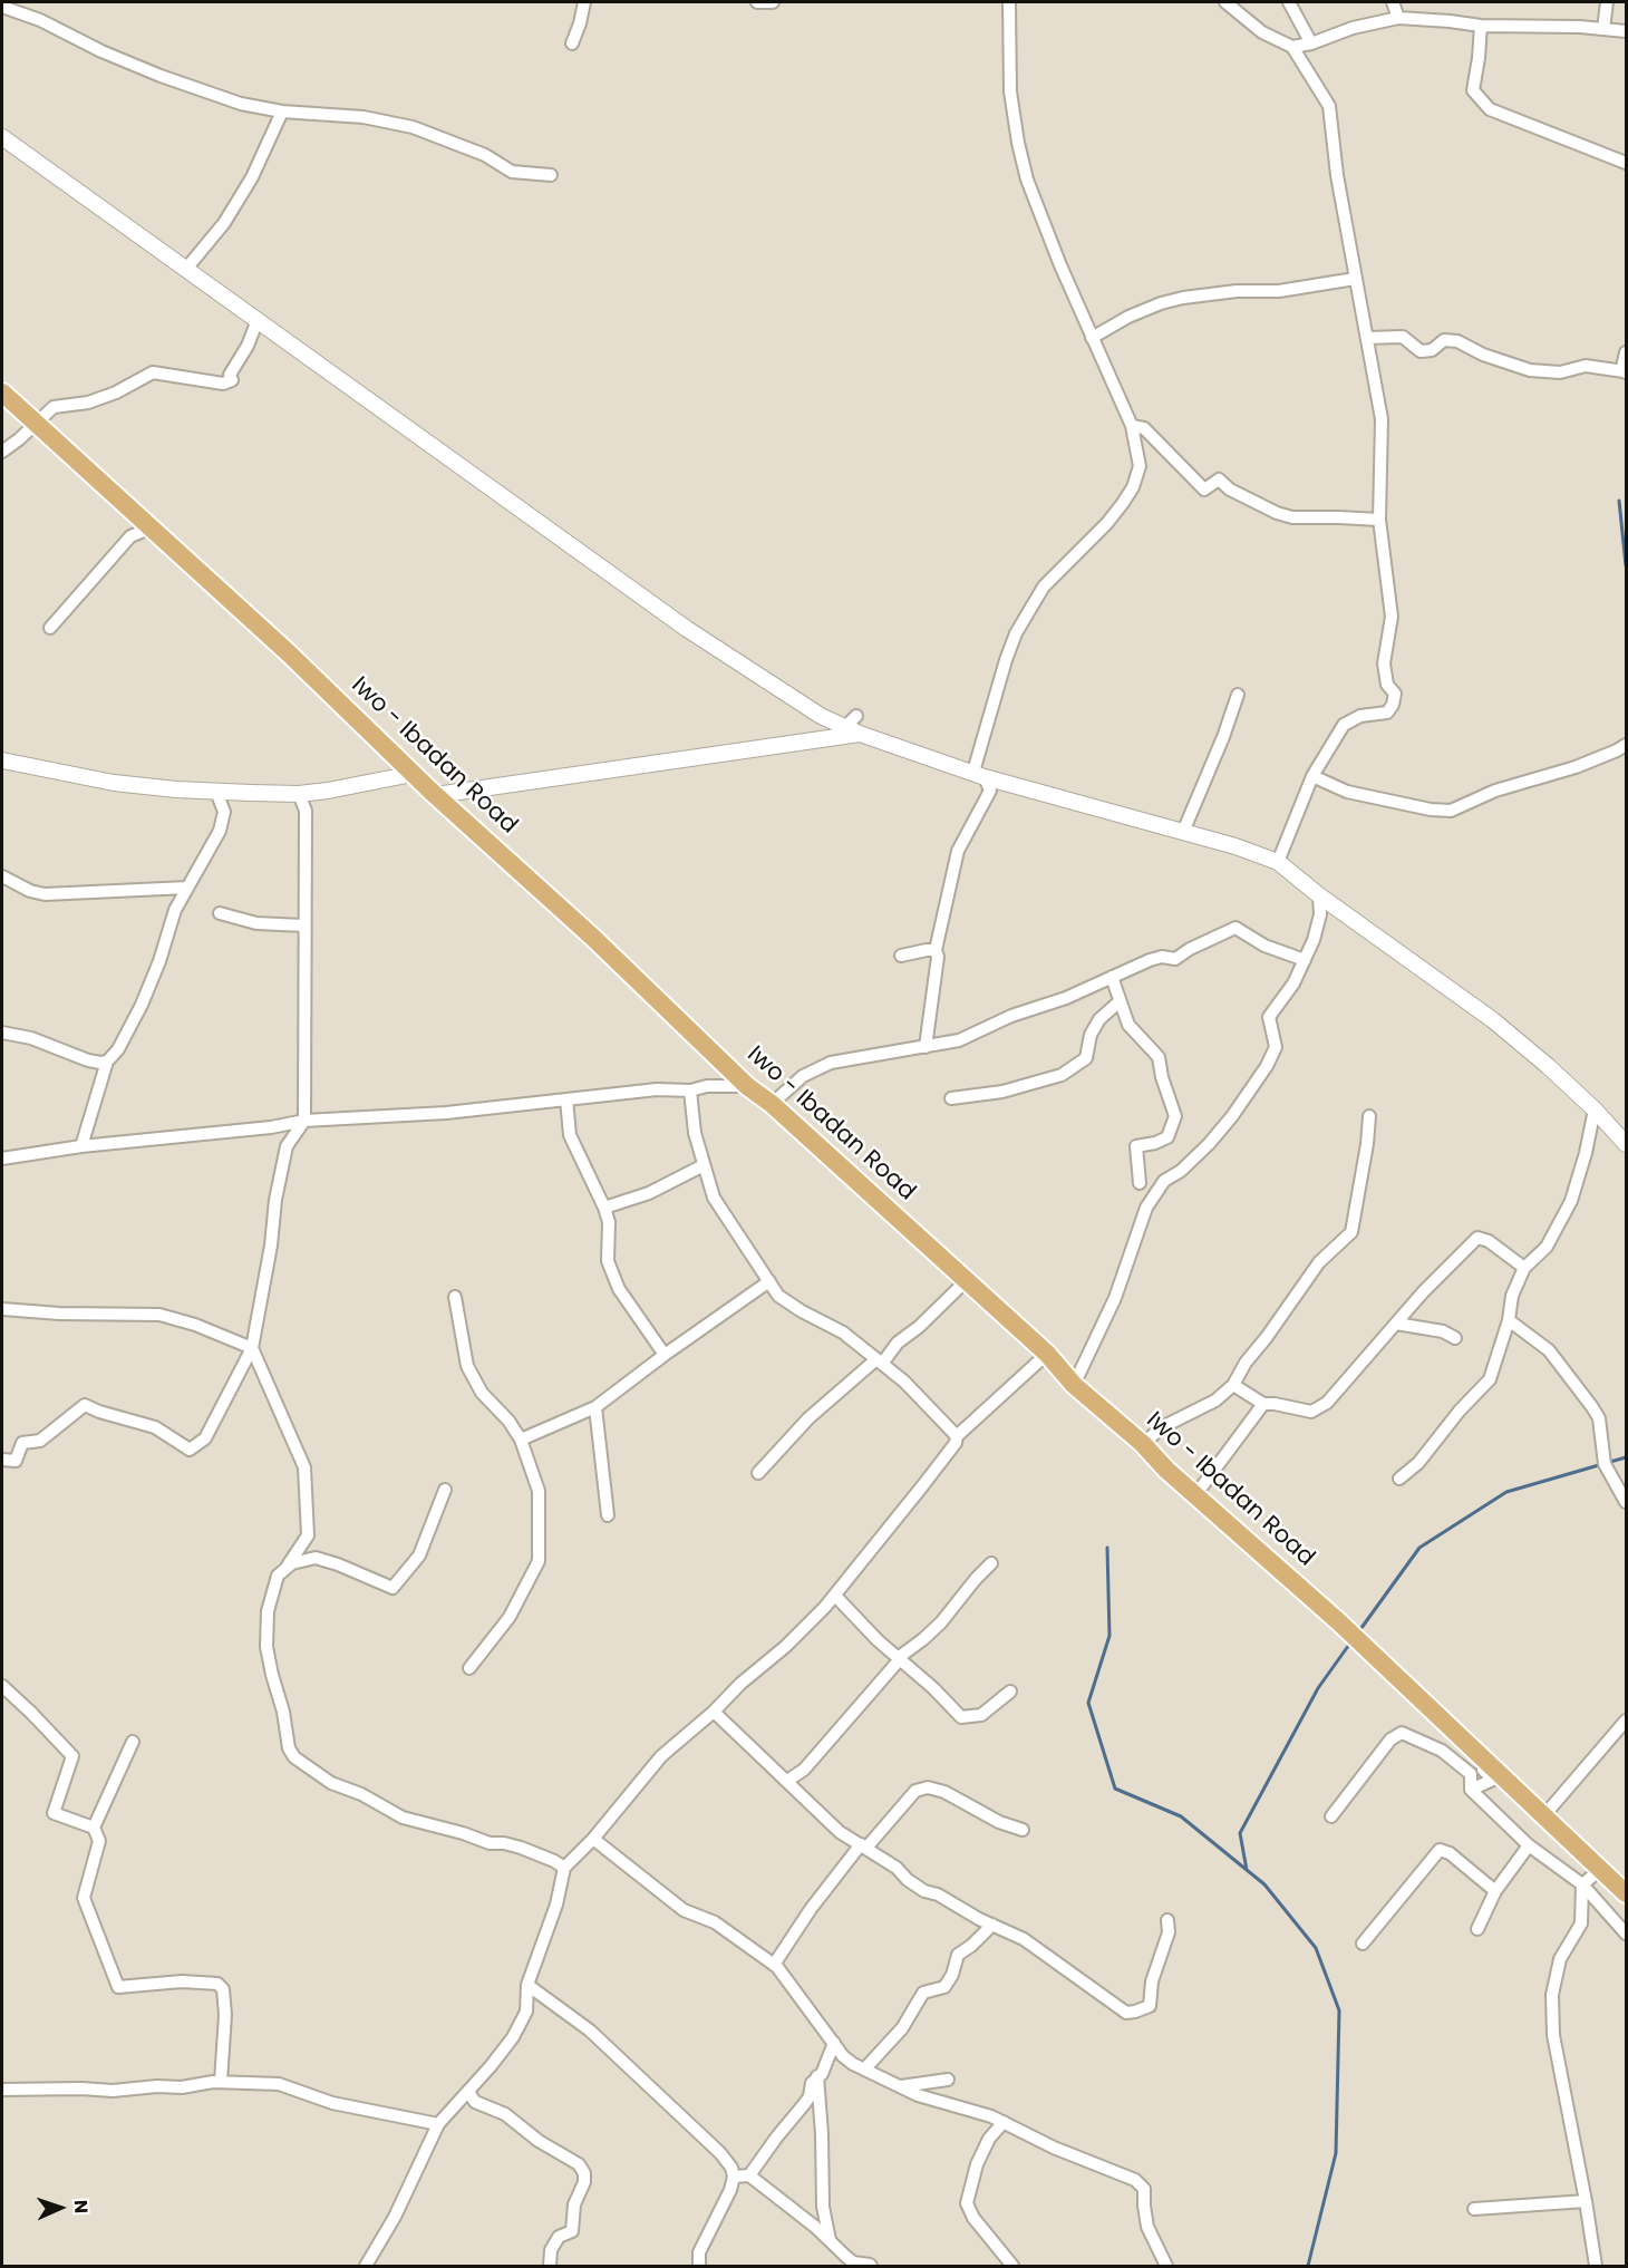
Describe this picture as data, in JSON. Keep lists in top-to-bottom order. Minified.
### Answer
{"streets":{"main road":["Iwo - Ibadan Road"]},"north":"right"}
